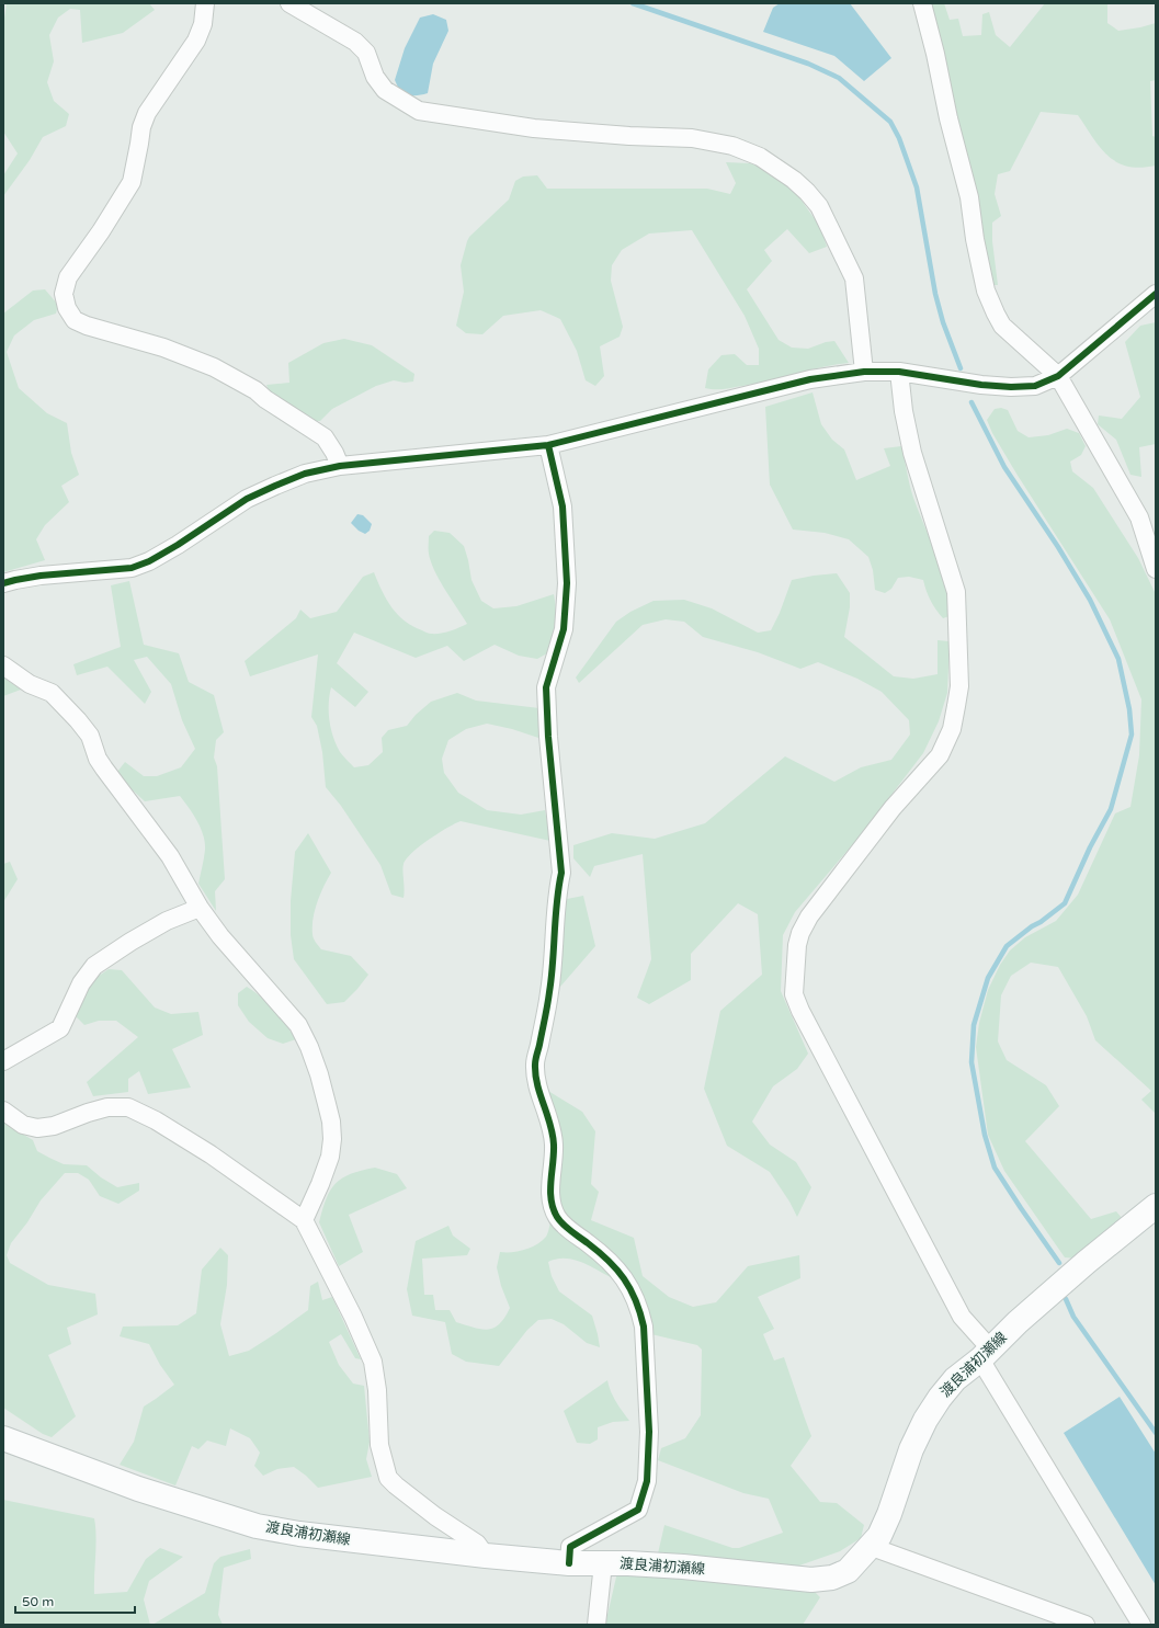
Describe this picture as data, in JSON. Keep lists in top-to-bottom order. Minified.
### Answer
{"streets":{"main road":["渡良浦初瀬線"]},"scale_bar":"50 m"}
